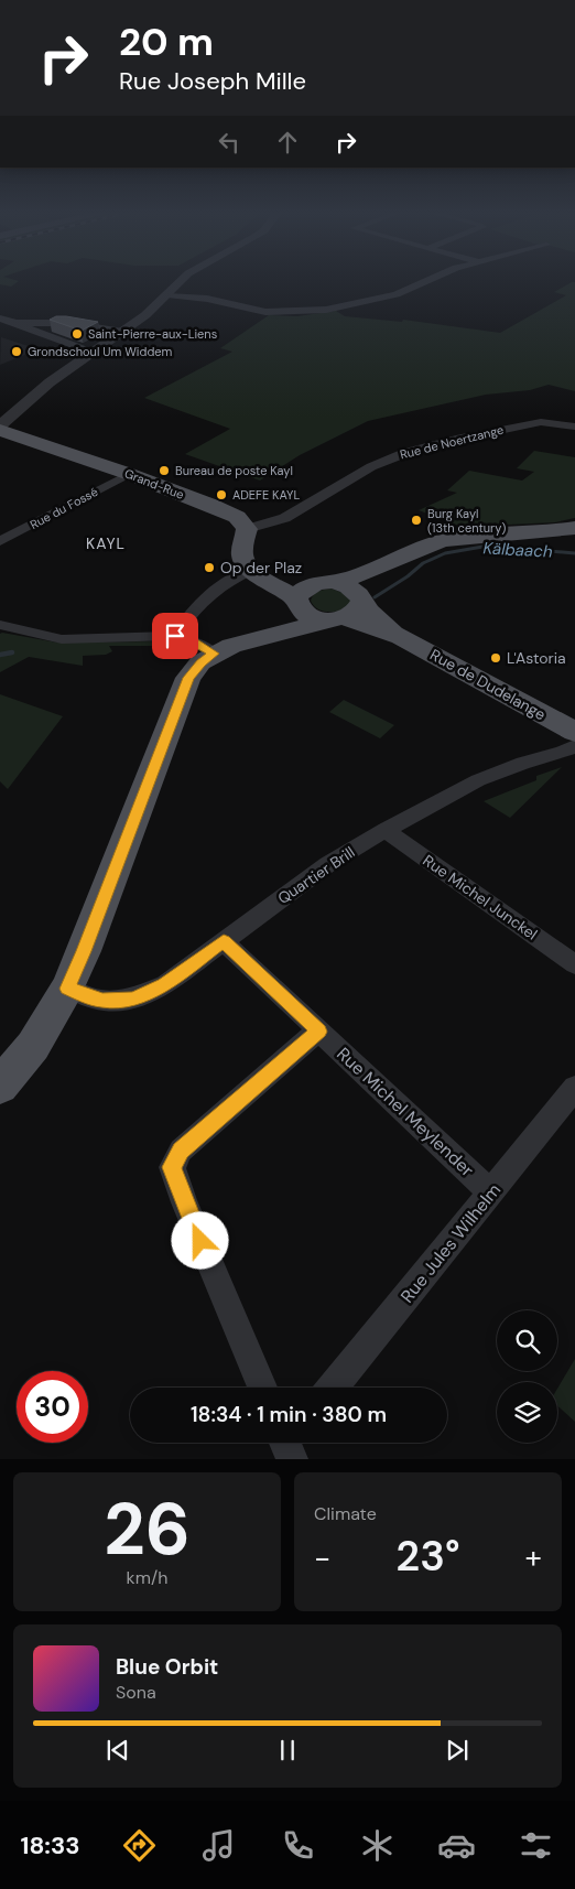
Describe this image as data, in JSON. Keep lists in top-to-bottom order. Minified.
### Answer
{"streets":{"main road":["Grand-Rue","Rue de Dudelange"],"street":["Rue de Noertzange","Rue du Fossé","Quartier Brill","Rue Michel Junckel","Rue Michel Meylender","Rue Jules Wilhelm"]},"crossings":[["Rue de Noertzange","Grand-Rue"],["Grand-Rue","Rue du Fossé"],["Quartier Brill","Rue Michel Junckel"],["Quartier Brill","Rue Michel Meylender"],["Rue Michel Meylender","Rue Jules Wilhelm"]],"districts":["KAYL"],"water":["Kälbaach"],"places":["Saint-Pierre-aux-Liens","Grondschoul Um Widdem","Bureau de poste Kayl","ADEFE KAYL","Burg Kayl (13th century)","Op der Plaz","L'Astoria"],"page":{"turn":["20 m","Rue Joseph Mille"],"limit":"30","trip":"18:34 · 1 min · 380 m","tile":[["26","km/h"],"Climate"],"heat":["−","23°","+"],"song":["Blue Orbit","Sona"],"tabs":"18:33"}}
